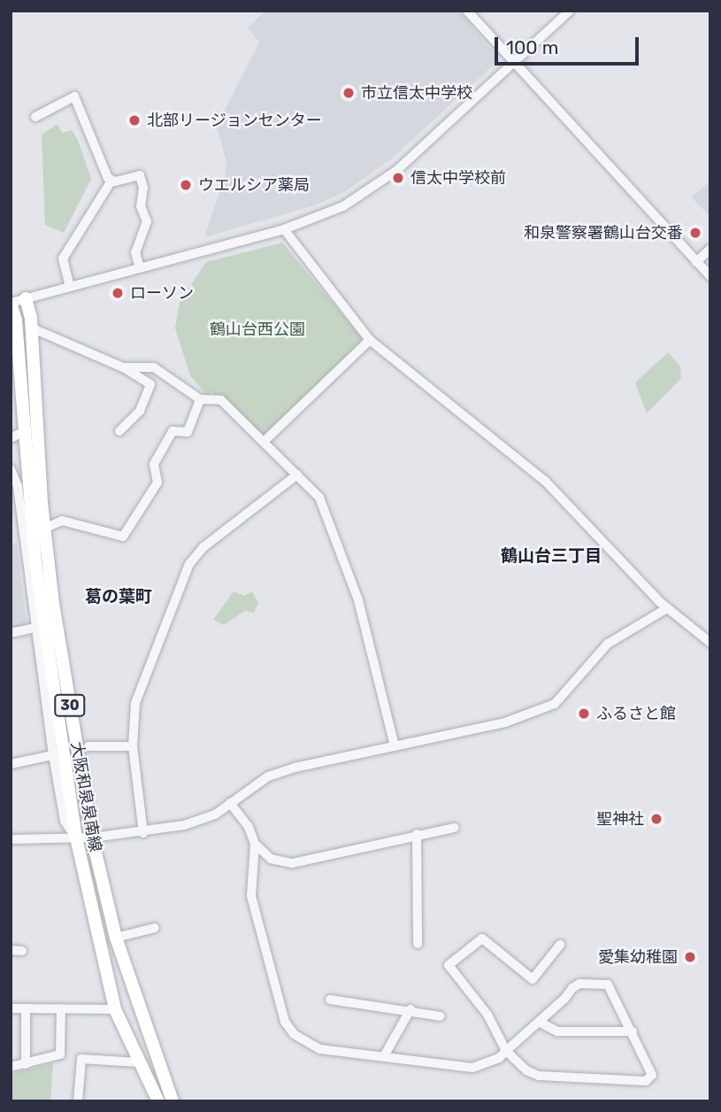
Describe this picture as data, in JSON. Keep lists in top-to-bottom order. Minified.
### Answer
{"streets":{"main road":["30","大阪和泉泉南線"]},"districts":["鶴山台三丁目","葛の葉町"],"parks":["鶴山台西公園"],"places":["市立信太中学校","北部リージョンセンター","信太中学校前","ウエルシア薬局","和泉警察署鶴山台交番","ローソン","ふるさと館","聖神社","愛集幼稚園"],"scale_bar":"100 m"}
